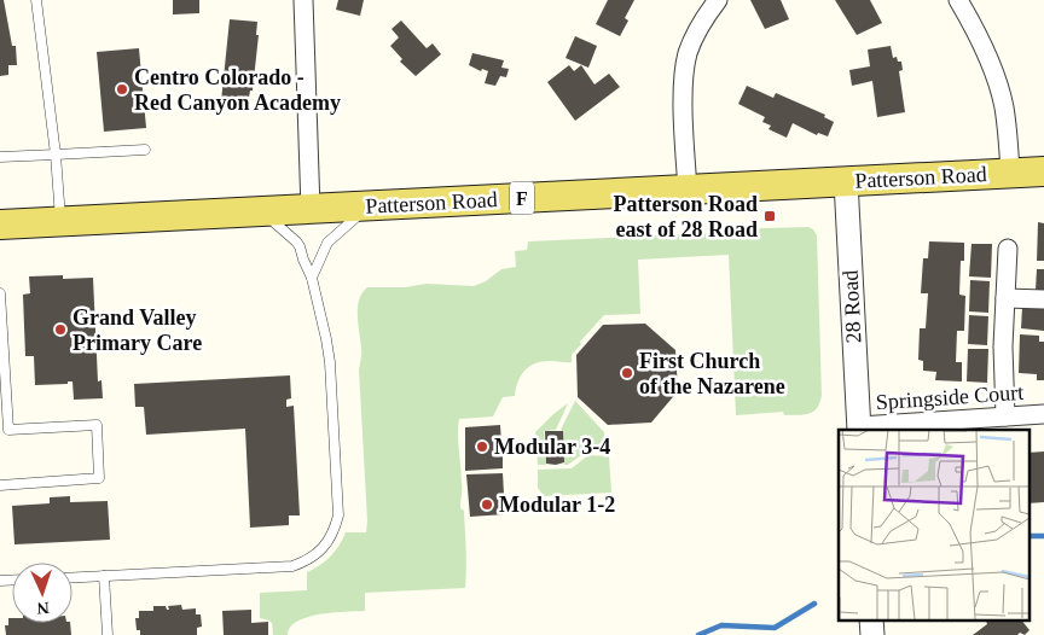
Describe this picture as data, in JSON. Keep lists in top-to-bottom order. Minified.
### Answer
{"streets":{"main road":["Patterson Road","F"],"street":["28 Road","Springside Court"]},"crossings":[["Patterson Road","28 Road"],["28 Road","Springside Court"]],"places":{"other":["Centro Colorado - Red Canyon Academy","Grand Valley Primary Care","First Church of the Nazarene","Modular 3-4","Modular 1-2"],"transit":["Patterson Road east of 28 Road"]},"north":"bottom"}
